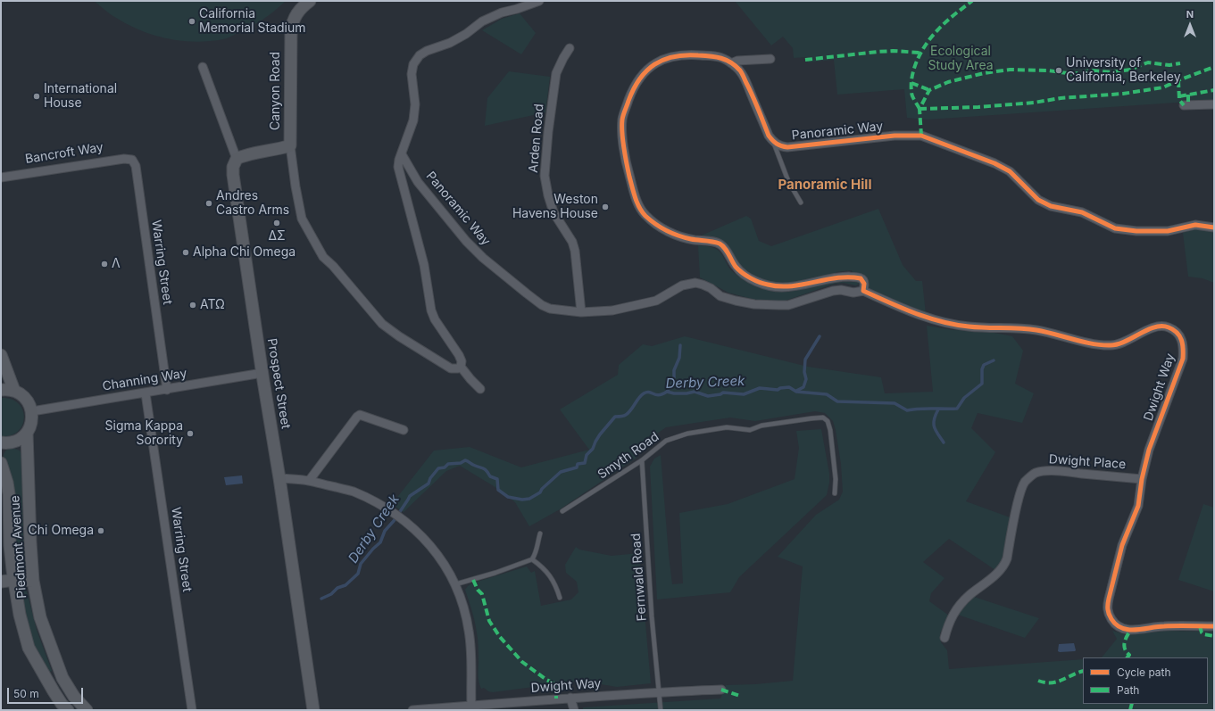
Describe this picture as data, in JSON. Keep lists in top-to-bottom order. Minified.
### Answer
{"streets":{"street":["Canyon Road","Panoramic Way","Arden Road","Bancroft Way","Warring Street","Channing Way","Prospect Street","Dwight Way","Dwight Place","Piedmont Avenue"],"lane":["Smyth Road","Fernwald Road"]},"crossings":[["Panoramic Way","Arden Road"],["Panoramic Way","Dwight Way"],["Bancroft Way","Warring Street"],["Warring Street","Channing Way"],["Channing Way","Prospect Street"],["Channing Way","Piedmont Avenue"],["Dwight Way","Dwight Place"],["Dwight Way","Fernwald Road"],["Smyth Road","Fernwald Road"]],"districts":["Panoramic Hill"],"water":["Derby Creek"],"parks":["Ecological Study Area"],"places":["California Memorial Stadium","University of California, Berkeley","International House","Andres Castro Arms","Weston Havens House","ΔΣ","Alpha Chi Omega","Λ","ΑΤΩ","Sigma Kappa Sorority","Chi Omega"],"legend":["Cycle path","Path"],"scale_bar":"50 m","north":"top"}
